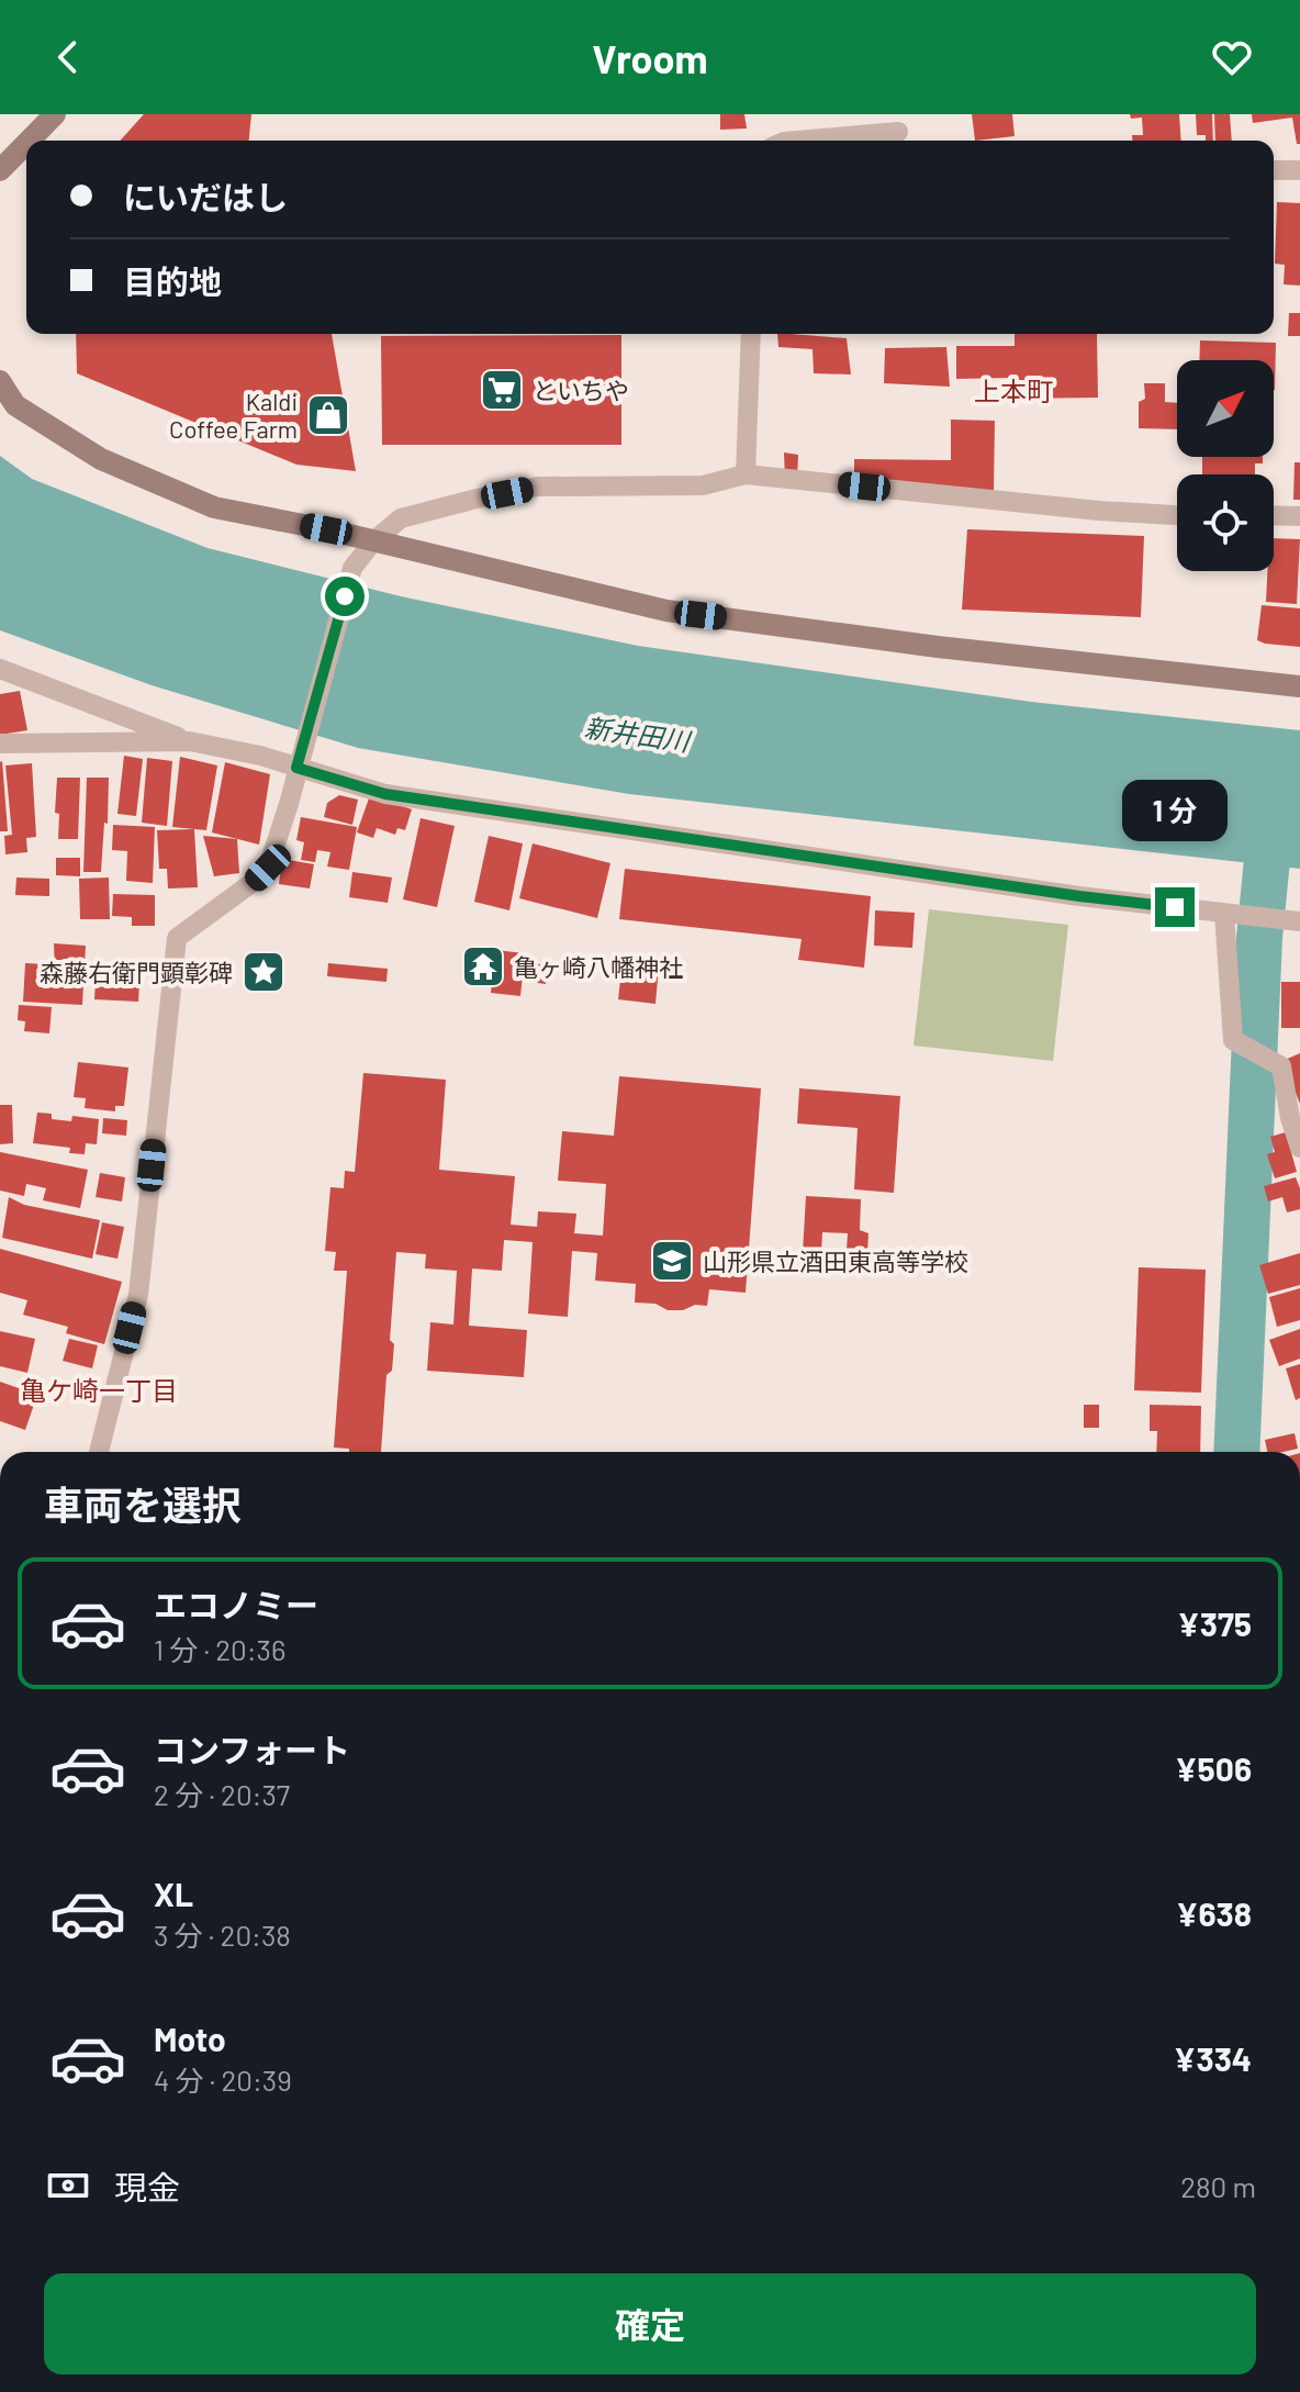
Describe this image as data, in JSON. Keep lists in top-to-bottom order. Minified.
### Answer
{"districts":["上本町","亀ケ崎一丁目"],"water":["新井田川"],"places":{"supermarket":["といちや"],"shop":["Kaldi Coffee Farm"],"temple":["亀ヶ崎八幡神社"],"place":["森藤右衛門顕彰碑"],"school or university":["山形県立酒田東高等学校"]},"north":"top right","page":{"header":"Vroom","banner":["にいだはし","目的地"],"bubble":"1 分","heading":"車両を選択","list":[{"name":"エコノミー","note":"1 分 · 20:36","value":"¥375"},{"name":"コンフォート","note":"2 分 · 20:37","value":"¥506"},{"name":"XL","note":"3 分 · 20:38","value":"¥638"},{"name":"Moto","note":"4 分 · 20:39","value":"¥334"}],"pay":["現金","280 m"],"buttons":"確定"}}
